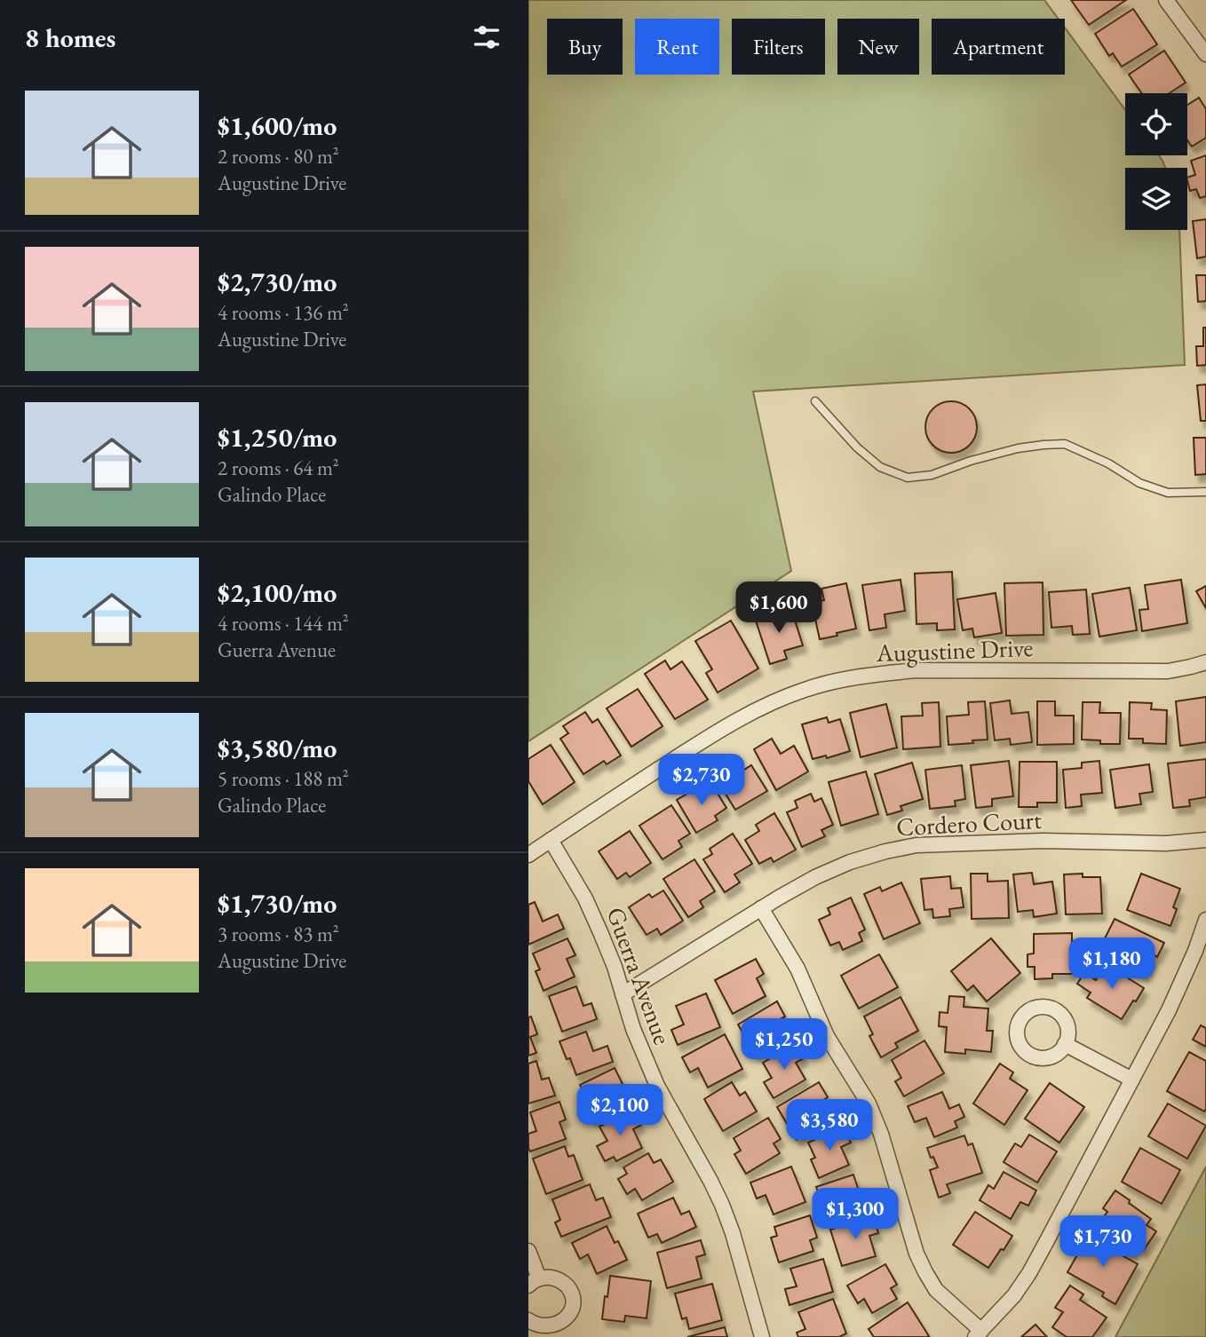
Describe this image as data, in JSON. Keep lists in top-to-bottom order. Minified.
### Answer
{"streets":{"street":["Augustine Drive","Cordero Court","Guerra Avenue"]},"crossings":[["Augustine Drive","Guerra Avenue"],["Cordero Court","Guerra Avenue"]],"page":{"heading":"8 homes","chip":["Buy","Rent","Filters","New","Apartment"],"list":[{"name":"$1,600/mo","note":"2 rooms · 80 m² · Augustine Drive"},{"name":"$2,730/mo","note":"4 rooms · 136 m² · Augustine Drive"},{"name":"$1,250/mo","note":"2 rooms · 64 m² · Galindo Place"},{"name":"$2,100/mo","note":"4 rooms · 144 m² · Guerra Avenue"},{"name":"$3,580/mo","note":"5 rooms · 188 m² · Galindo Place"},{"name":"$1,730/mo","note":"3 rooms · 83 m² · Augustine Drive"}],"price":["$1,600","$2,730","$1,180","$1,250","$2,100","$3,580","$1,300","$1,730"]}}
